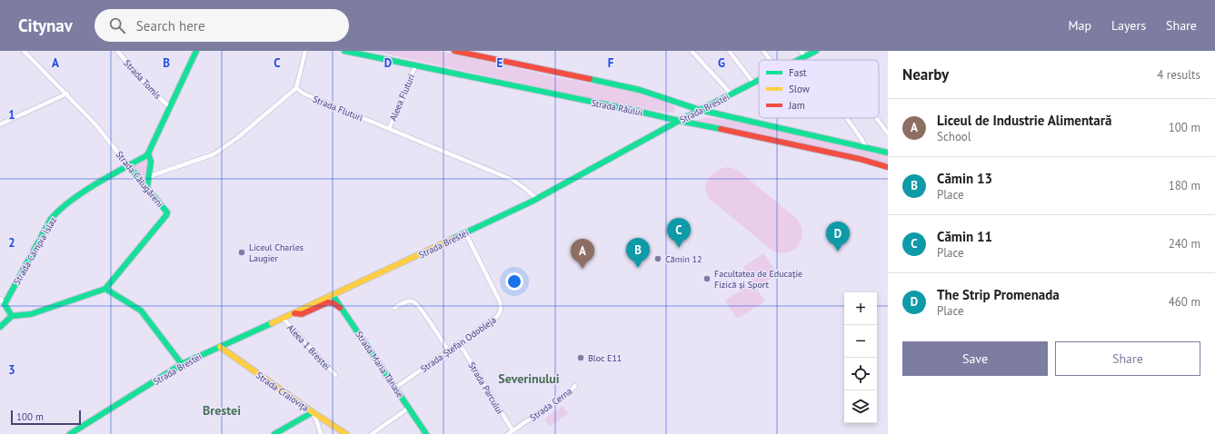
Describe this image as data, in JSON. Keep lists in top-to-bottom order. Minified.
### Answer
{"streets":{"main road":["Strada Râului","Strada Brestei","Strada Călugăreni","Strada Câmpia Islaz","Strada Maria Tănase","Strada Craiovița"],"street":["Strada Tomis","Aleea Fluturi","Strada Fluturi","Strada Ștefan Odobleja","Aleea 1 Brestei","Strada Parcului","Strada Cerna"]},"crossings":[["Aleea Fluturi","Strada Râului"],["Aleea Fluturi","Strada Fluturi"],["Strada Râului","Strada Brestei"],["Strada Fluturi","Strada Brestei"],["Strada Brestei","Strada Ștefan Odobleja"],["Strada Brestei","Aleea 1 Brestei"],["Strada Brestei","Strada Maria Tănase"],["Strada Brestei","Strada Craiovița"],["Strada Călugăreni","Strada Câmpia Islaz"],["Strada Ștefan Odobleja","Strada Maria Tănase"],["Strada Ștefan Odobleja","Strada Parcului"],["Strada Parcului","Strada Cerna"]],"districts":["Severinului","Brestei"],"places":["Liceul Charles Laugier","Cămin 12","Facultatea de Educație Fizică și Sport","Bloc E11"],"legend":["Fast","Slow","Jam"],"scale_bar":"100 m","page":{"header":"Citynav","search":"Search here","nav":["Map","Layers","Share"],"heading":["Nearby","4 results"],"list":[{"mark":"A","name":"Liceul de Industrie Alimentară","note":"School","value":"100 m"},{"mark":"B","name":"Cămin 13","note":"Place","value":"180 m"},{"mark":"C","name":"Cămin 11","note":"Place","value":"240 m"},{"mark":"D","name":"The Strip Promenada","note":"Place","value":"460 m"}],"pins":["C","D","B","A"],"map_buttons":["+","−"],"buttons":["Save","Share"],"scale":"100 m"},"grid":{"columns":["A","B","C","D","E","F","G"],"rows":["1","2","3"]}}
